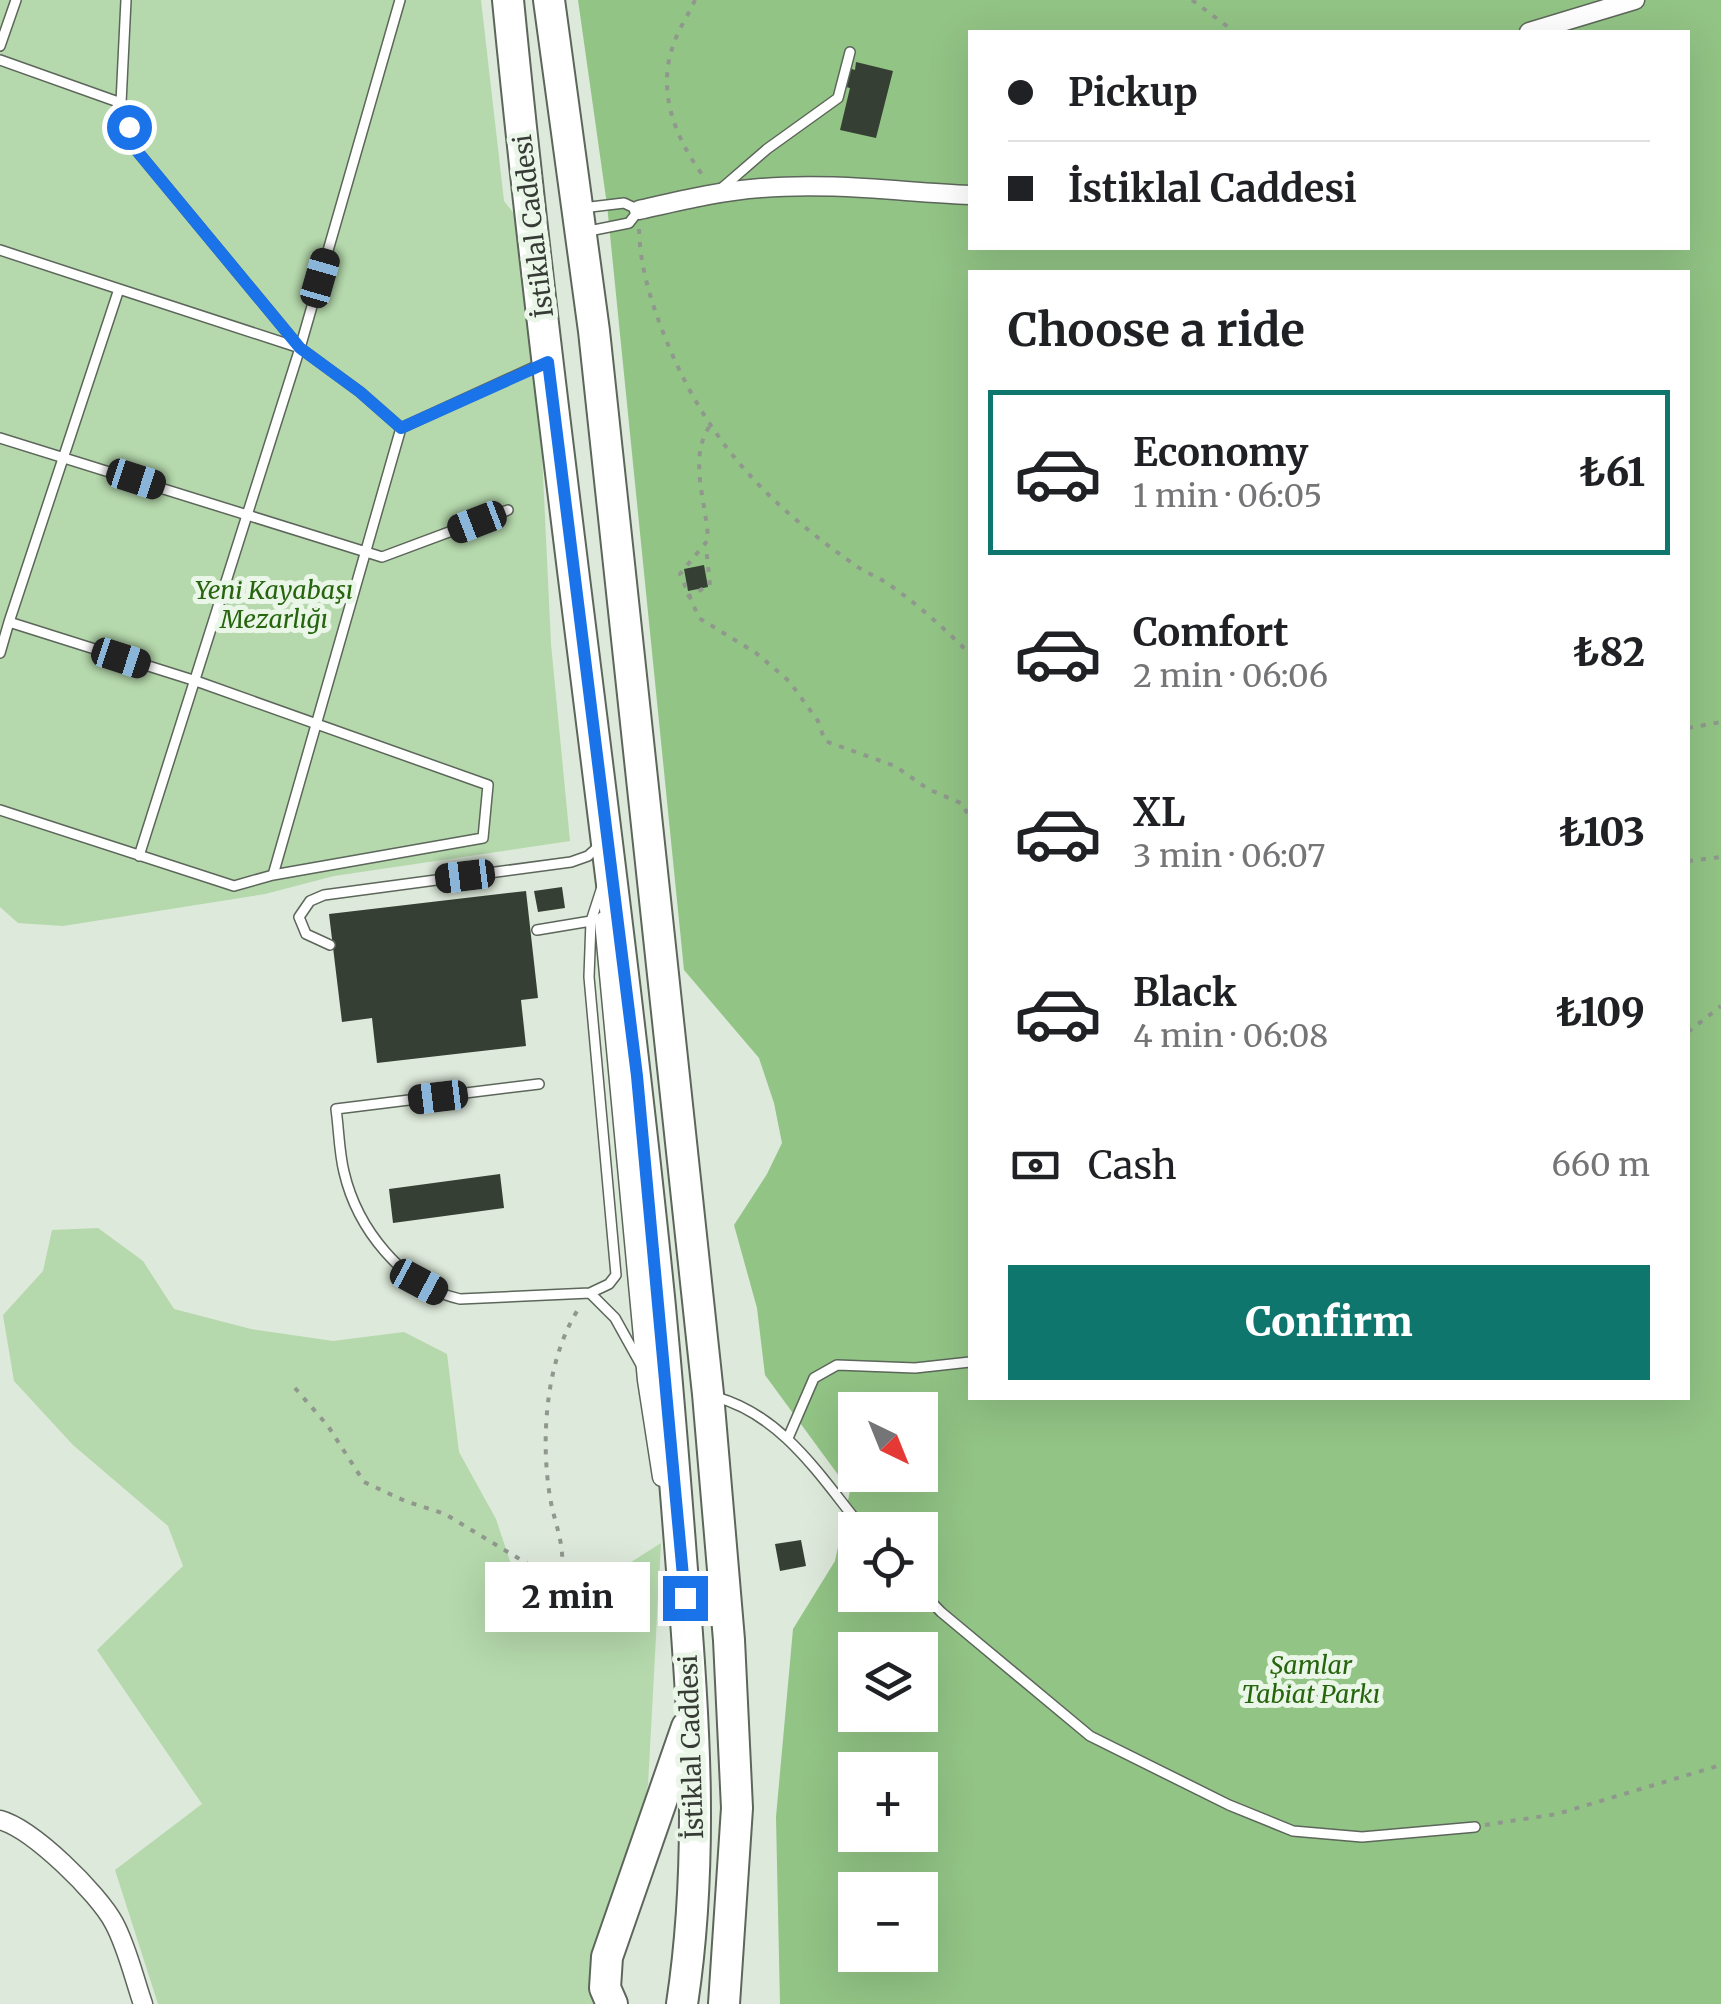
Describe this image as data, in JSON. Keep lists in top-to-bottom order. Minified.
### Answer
{"streets":{"main road":["İstiklal Caddesi"]},"parks":["Yeni Kayabaşı Mezarlığı","Şamlar Tabiat Parkı"],"north":"bottom right","page":{"banner":["Pickup","İstiklal Caddesi"],"heading":"Choose a ride","list":[{"name":"Economy","note":"1 min · 06:05","value":"₺61"},{"name":"Comfort","note":"2 min · 06:06","value":"₺82"},{"name":"XL","note":"3 min · 06:07","value":"₺103"},{"name":"Black","note":"4 min · 06:08","value":"₺109"}],"pay":["Cash","660 m"],"buttons":"Confirm","map_buttons":["+","−"],"bubble":"2 min"}}
